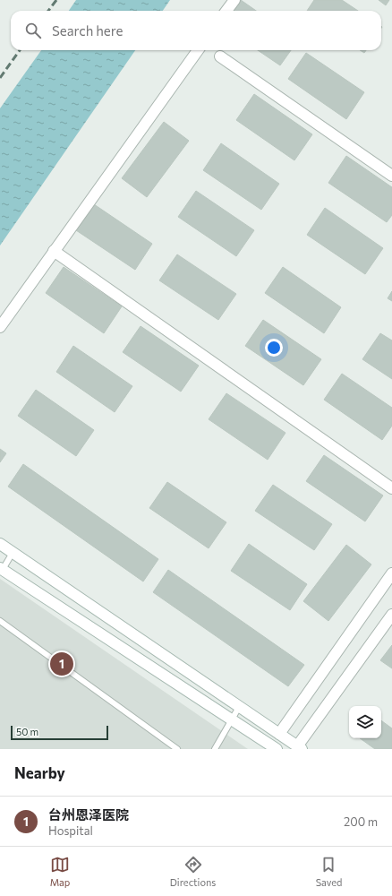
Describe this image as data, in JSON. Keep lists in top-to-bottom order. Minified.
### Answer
{"scale_bar":"50 m","page":{"search":"Search here","pins":"1","scale":"50 m","heading":"Nearby","list":[{"mark":"1","name":"台州恩泽医院","note":"Hospital","value":"200 m"}],"nav":["Map","Directions","Saved"]}}
